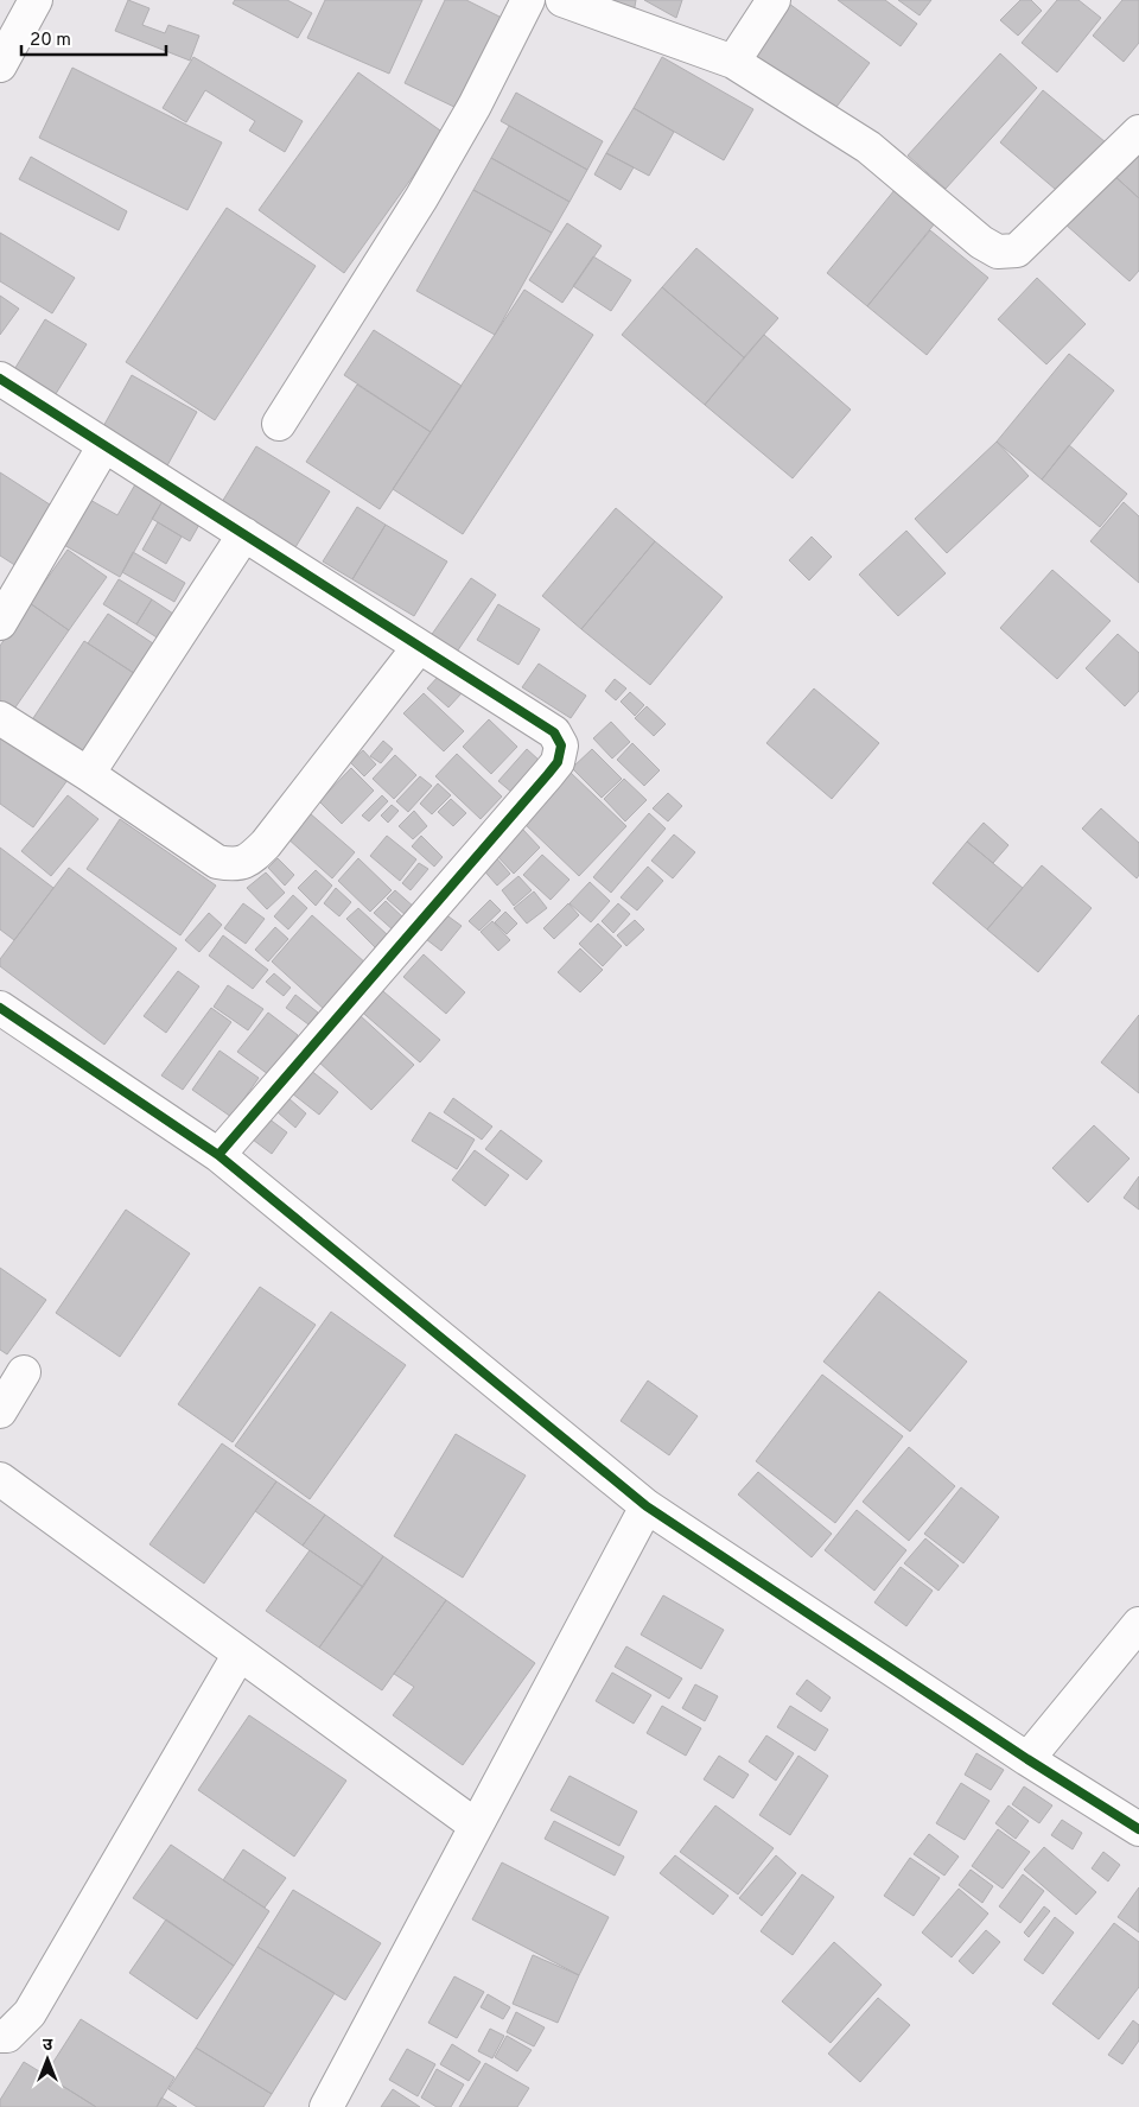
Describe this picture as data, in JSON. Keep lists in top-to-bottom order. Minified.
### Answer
{"scale_bar":"20 m","north":"top"}
